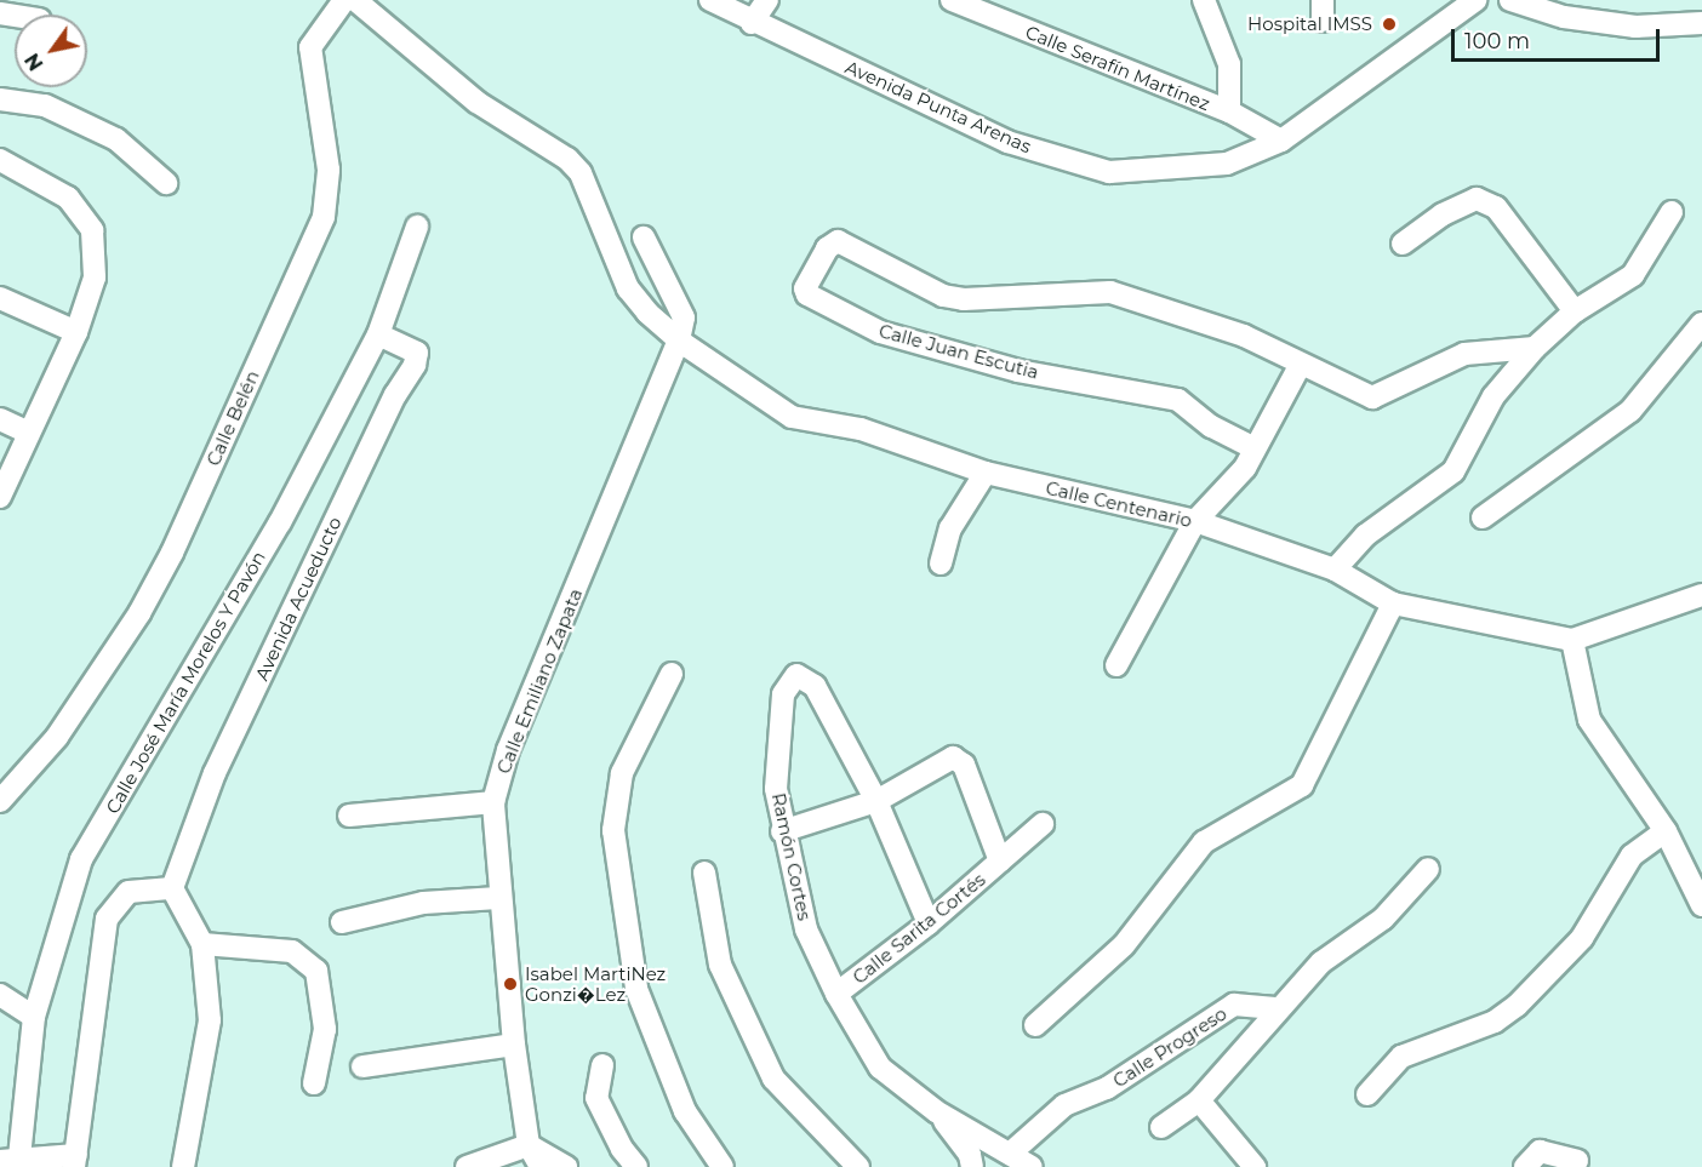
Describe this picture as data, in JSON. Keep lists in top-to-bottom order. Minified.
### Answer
{"streets":{"street":["Calle Serafín Martínez","Avenida Punta Arenas","Calle Juan Escutia","Calle Belén","Calle Centenario","Avenida Acueducto","Calle Emiliano Zapata","Calle José María Morelos Y Pavón","Ramón Cortes","Calle Sarita Cortés","Calle Progreso"]},"crossings":[["Calle Serafín Martínez","Avenida Punta Arenas"],["Calle Centenario","Calle Emiliano Zapata"],["Avenida Acueducto","Calle José María Morelos Y Pavón"],["Ramón Cortes","Calle Sarita Cortés"]],"places":["Hospital IMSS","Isabel MartiNez Gonzi�Lez"],"scale_bar":"100 m","north":"bottom left"}
